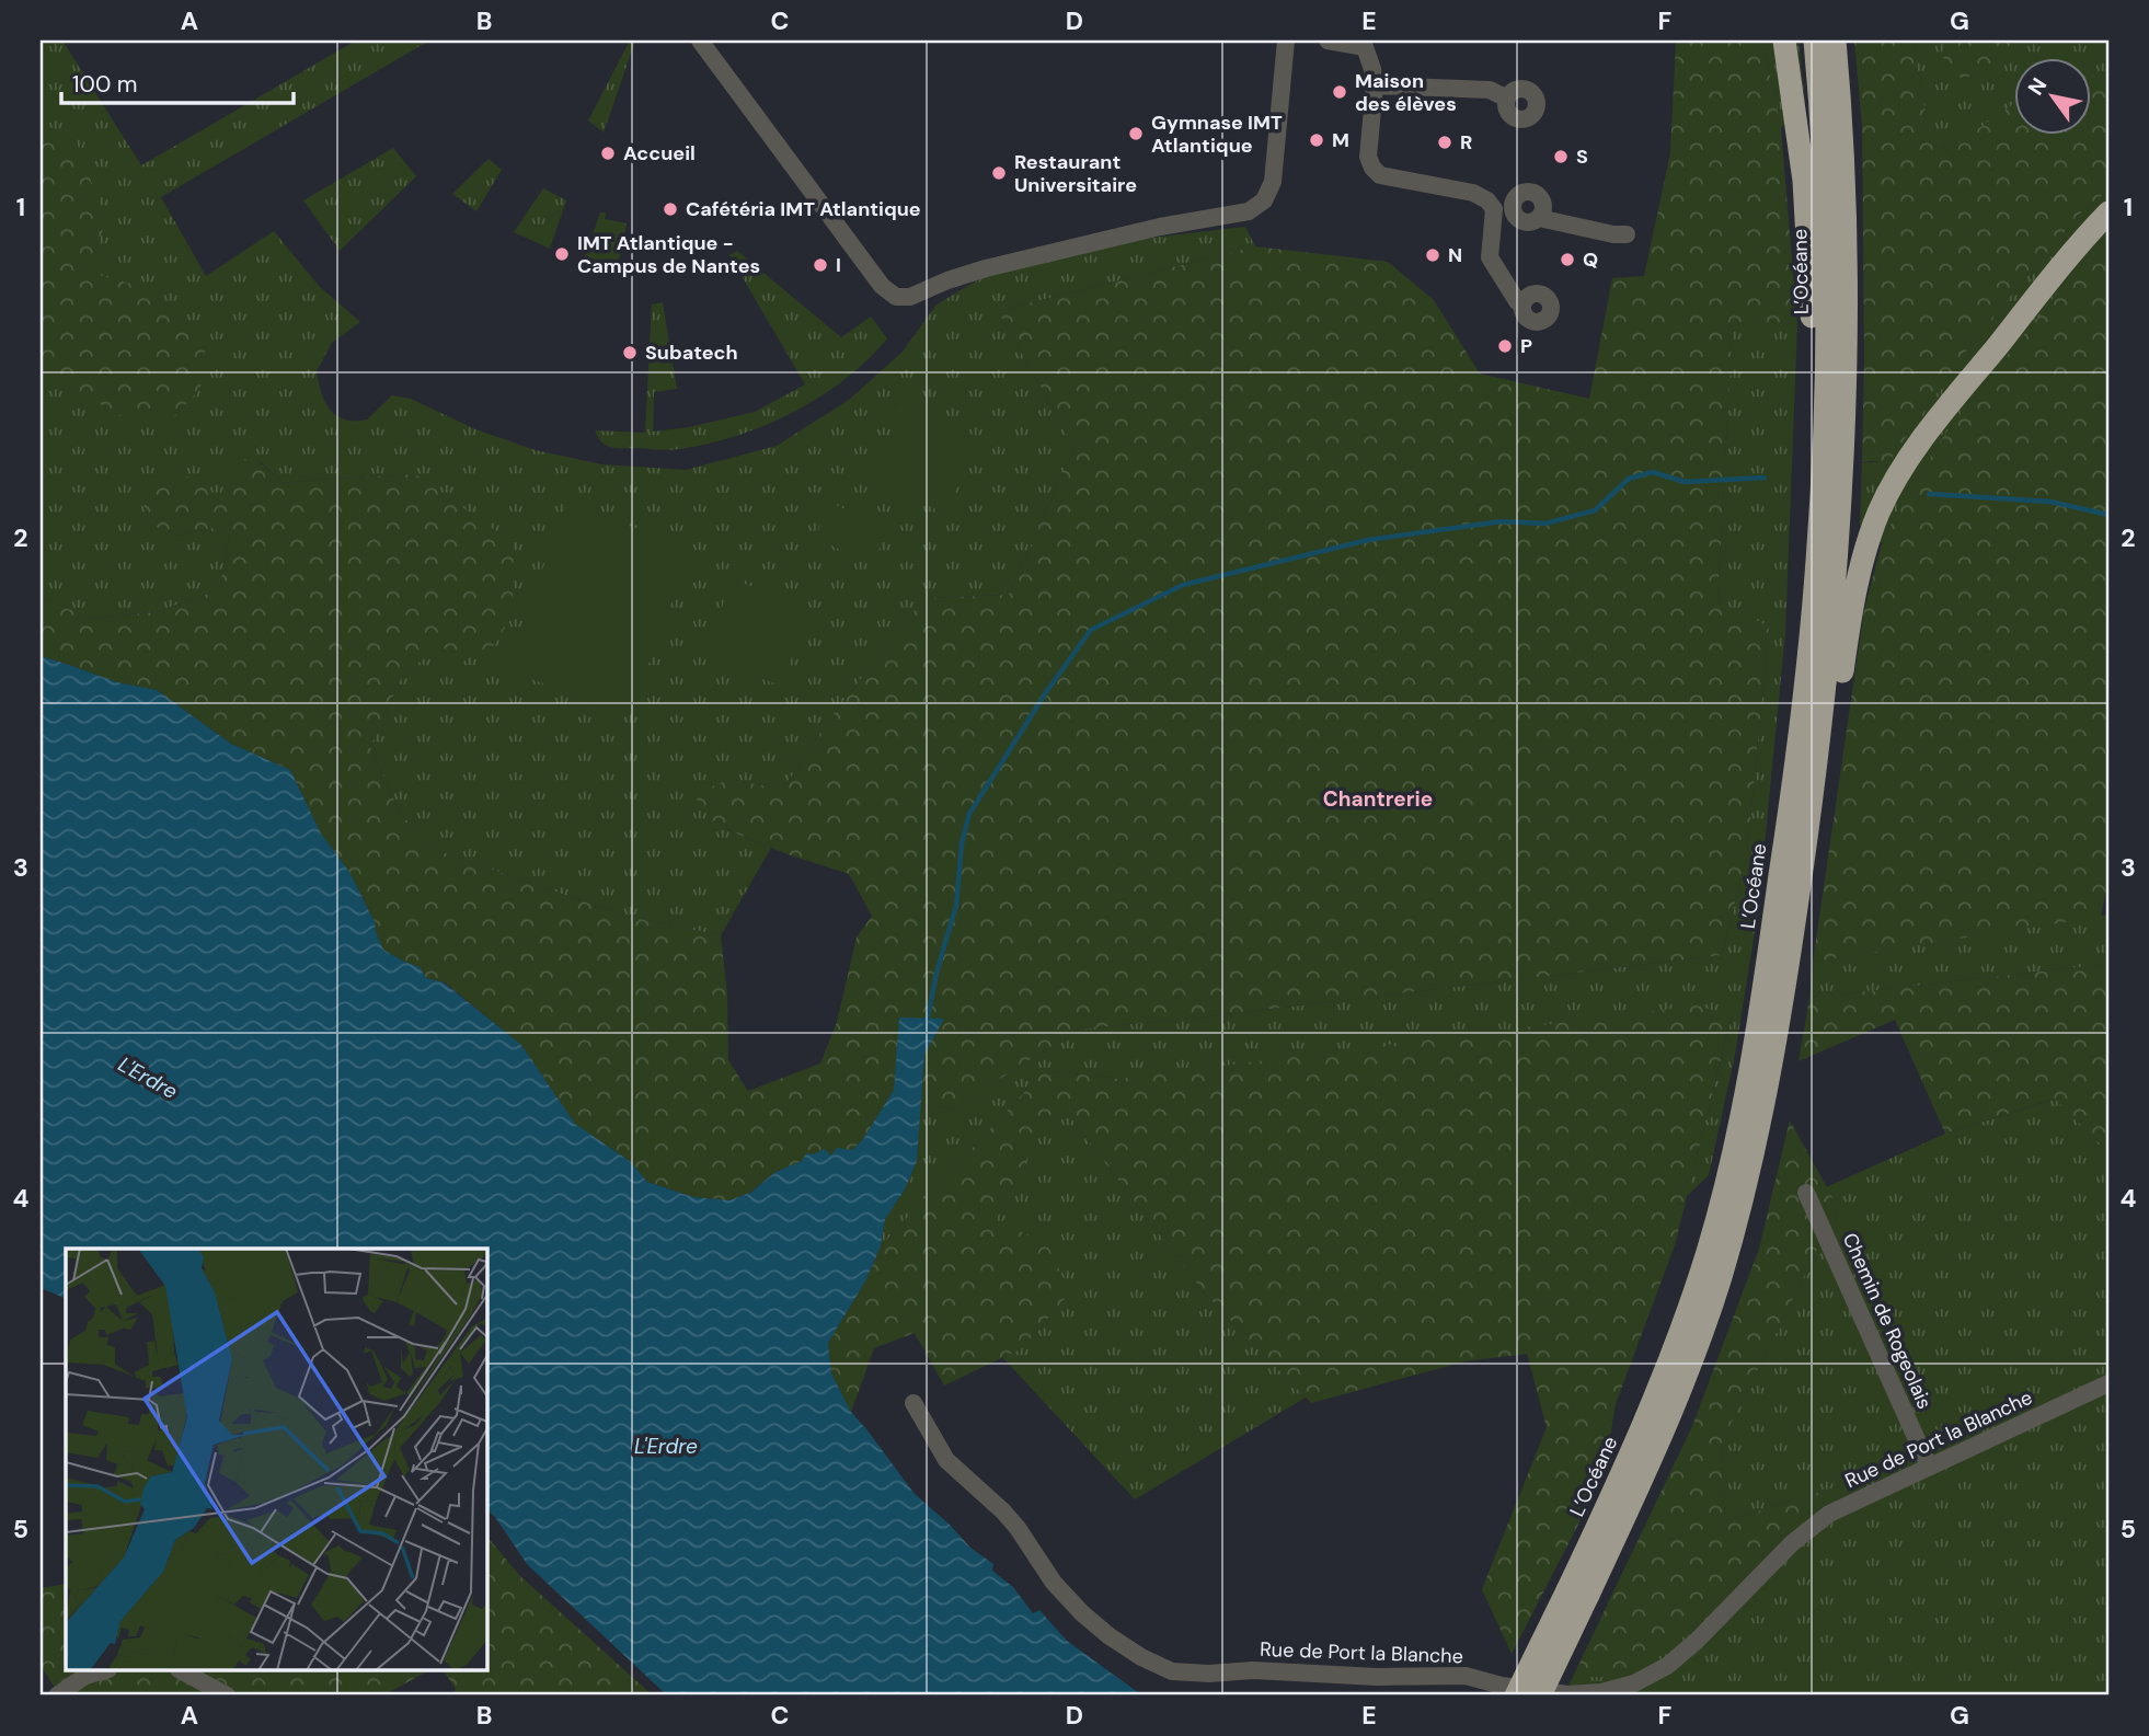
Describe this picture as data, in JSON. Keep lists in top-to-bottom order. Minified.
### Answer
{"streets":{"highway":["L’Océane"],"street":["Chemin de Rogeolais","Rue de Port la Blanche"]},"crossings":[["Chemin de Rogeolais","Rue de Port la Blanche"]],"districts":["Chantrerie"],"water":["L'Erdre"],"places":["Maison des élèves","Gymnase IMT Atlantique","M","R","Accueil","S","Restaurant Universitaire","Cafétéria IMT Atlantique","IMT Atlantique - Campus de Nantes","N","Q","I","P","Subatech"],"scale_bar":"100 m","north":"top left","grid":{"columns":["A","B","C","D","E","F","G"],"rows":["1","2","3","4","5"]}}
